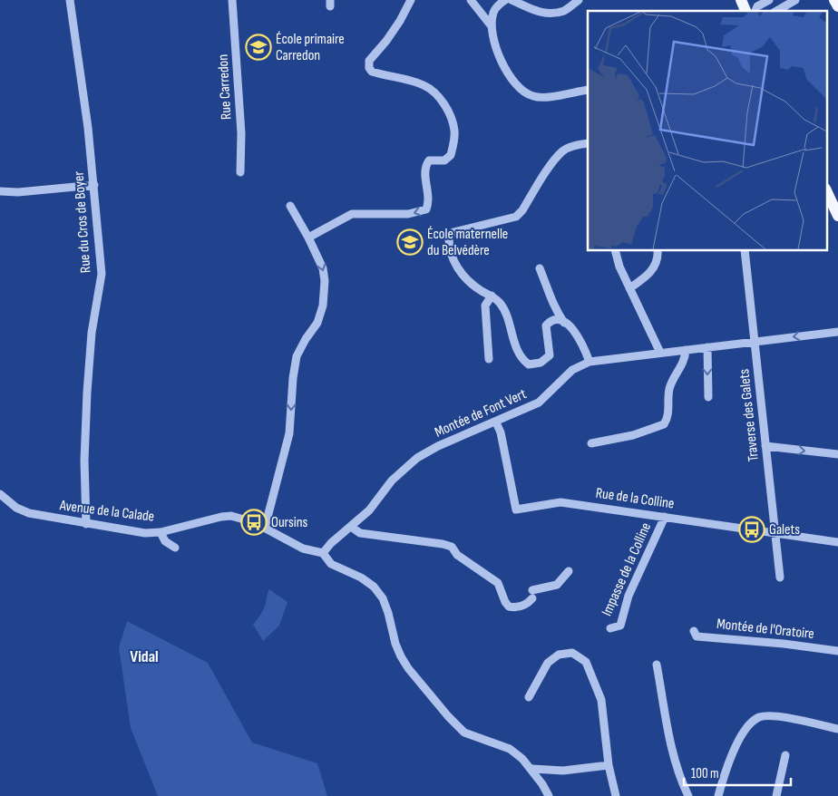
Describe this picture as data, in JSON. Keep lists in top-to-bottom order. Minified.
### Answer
{"streets":{"street":["Rue Carredon","Rue du Cros de Boyer","Montée de Font Vert","Traverse des Galets","Rue de la Colline","Avenue de la Calade","Impasse de la Colline","Montée de l'Oratoire"]},"crossings":[["Rue du Cros de Boyer","Avenue de la Calade"],["Montée de Font Vert","Traverse des Galets"],["Montée de Font Vert","Rue de la Colline"],["Montée de Font Vert","Avenue de la Calade"],["Traverse des Galets","Rue de la Colline"],["Rue de la Colline","Impasse de la Colline"]],"districts":["Vidal"],"places":{"school or university":["École primaire Carredon","École maternelle du Belvédère"],"bus stop":["Oursins","Galets"]},"scale_bar":"100 m"}
